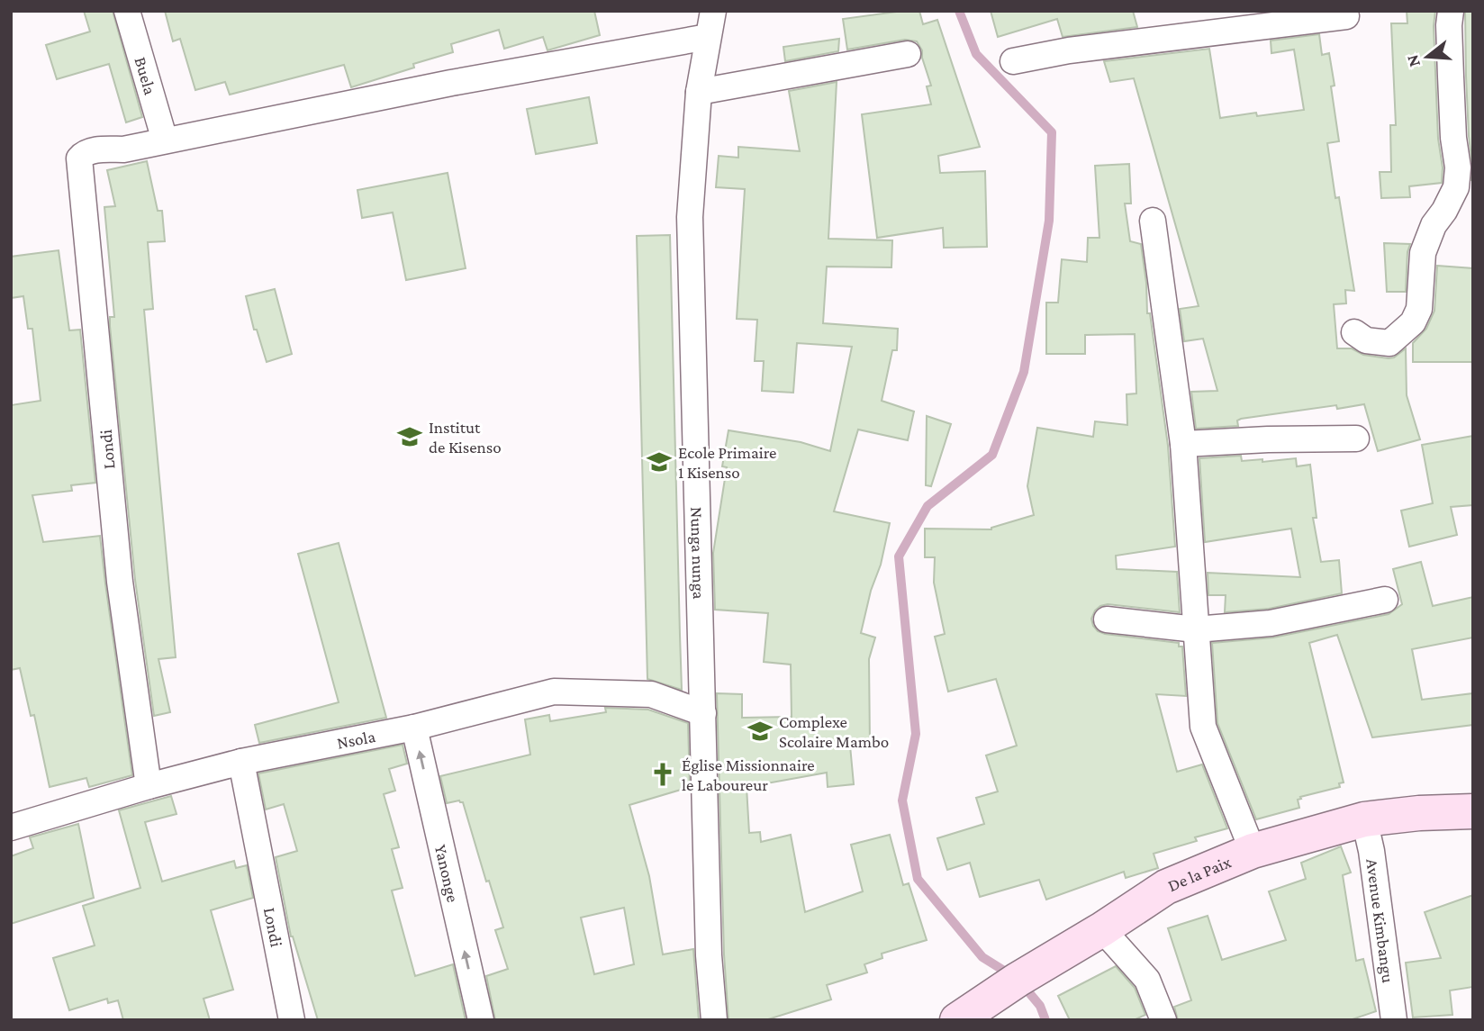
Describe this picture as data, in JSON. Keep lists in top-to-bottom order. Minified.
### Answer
{"streets":{"street":["Buela","Londi","Nunga nunga","Nsola","De la Paix","Yanonge","Avenue Kimbangu"]},"crossings":[["Buela","Londi"],["Londi","Nsola"],["Nunga nunga","Nsola"],["Nsola","Yanonge"],["De la Paix","Avenue Kimbangu"]],"one_way":["Yanonge"],"places":{"school or university":["Institut de Kisenso","Ecole Primaire 1 Kisenso","Complexe Scolaire Mambo"],"church":["Église Missionnaire le Laboureur"]},"north":"left"}
